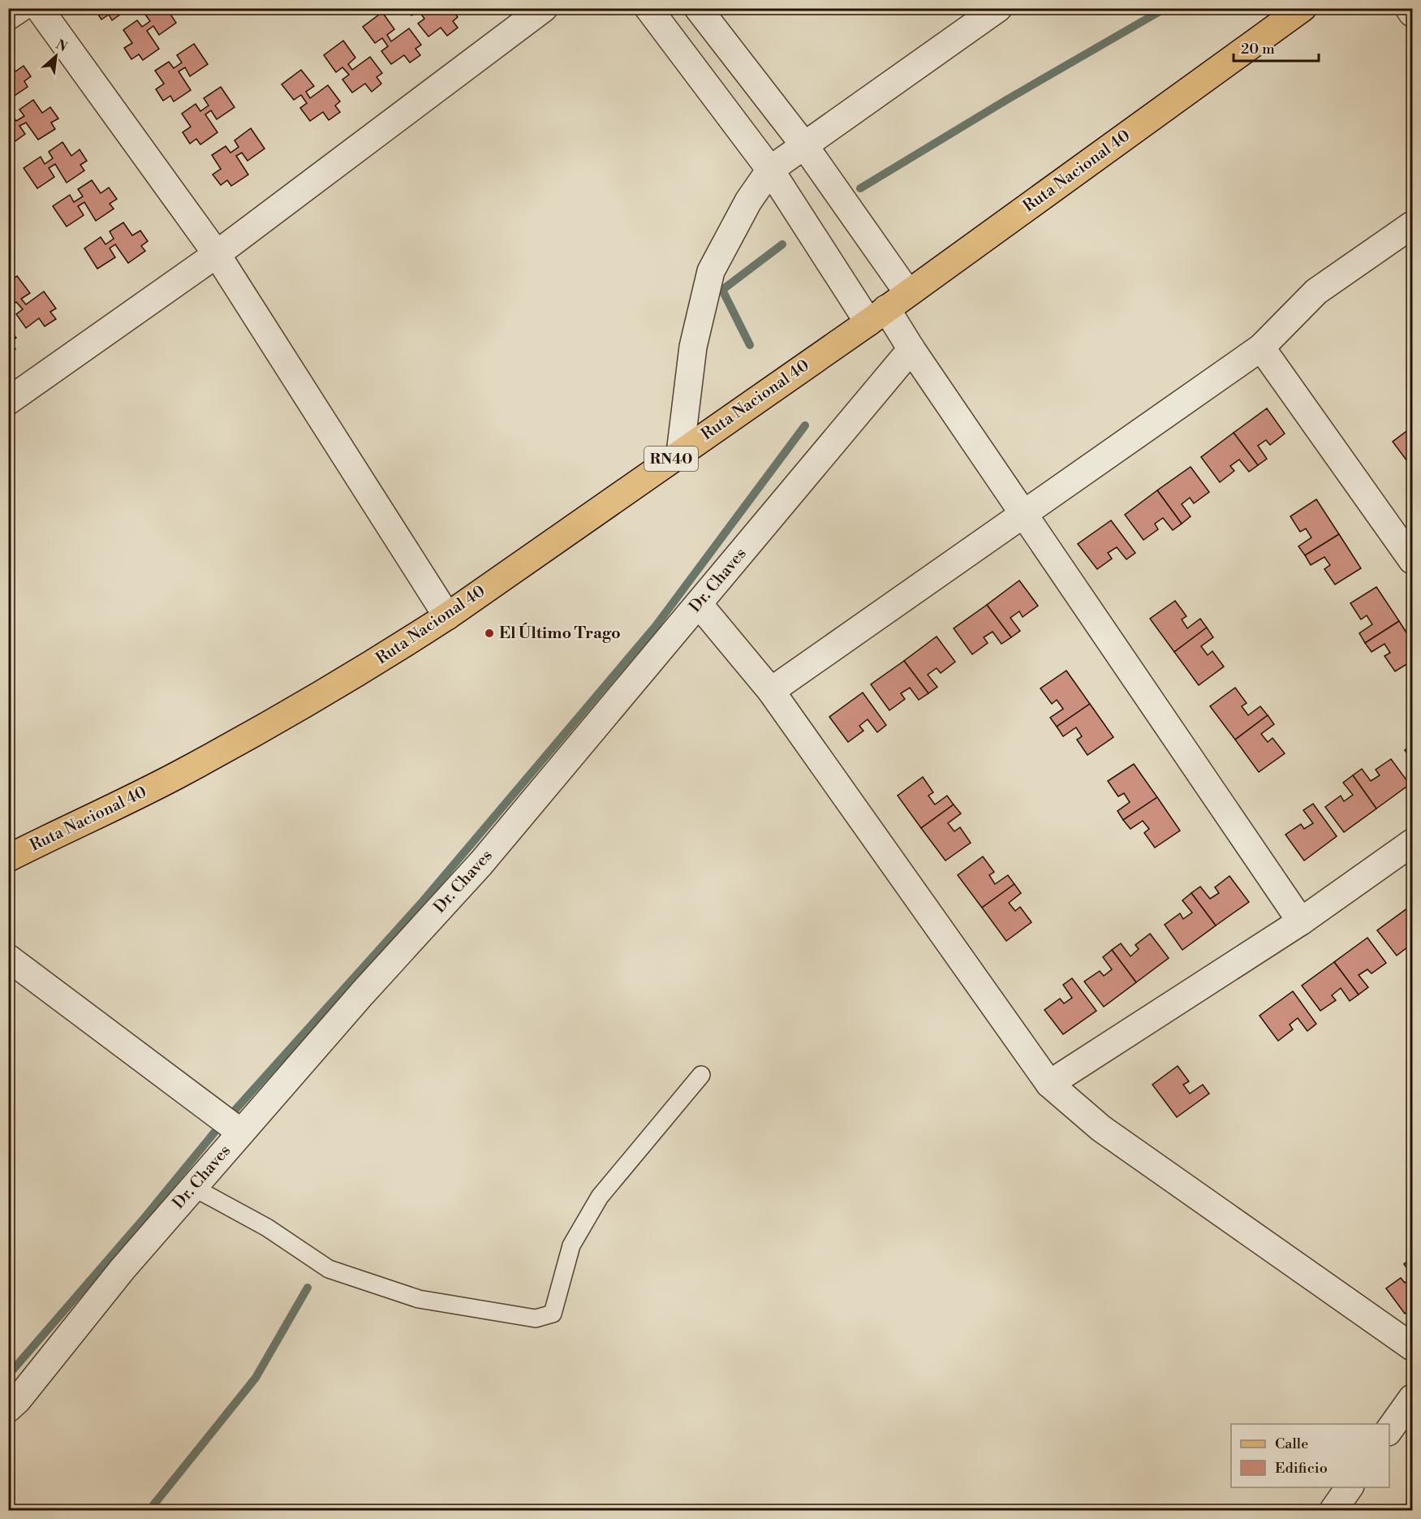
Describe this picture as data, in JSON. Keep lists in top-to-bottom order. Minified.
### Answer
{"streets":{"main road":["Ruta Nacional 40","RN40"],"street":["Dr. Chaves"]},"places":["El Último Trago"],"legend":["Calle","Edificio"],"scale_bar":"20 m","north":"top right"}
